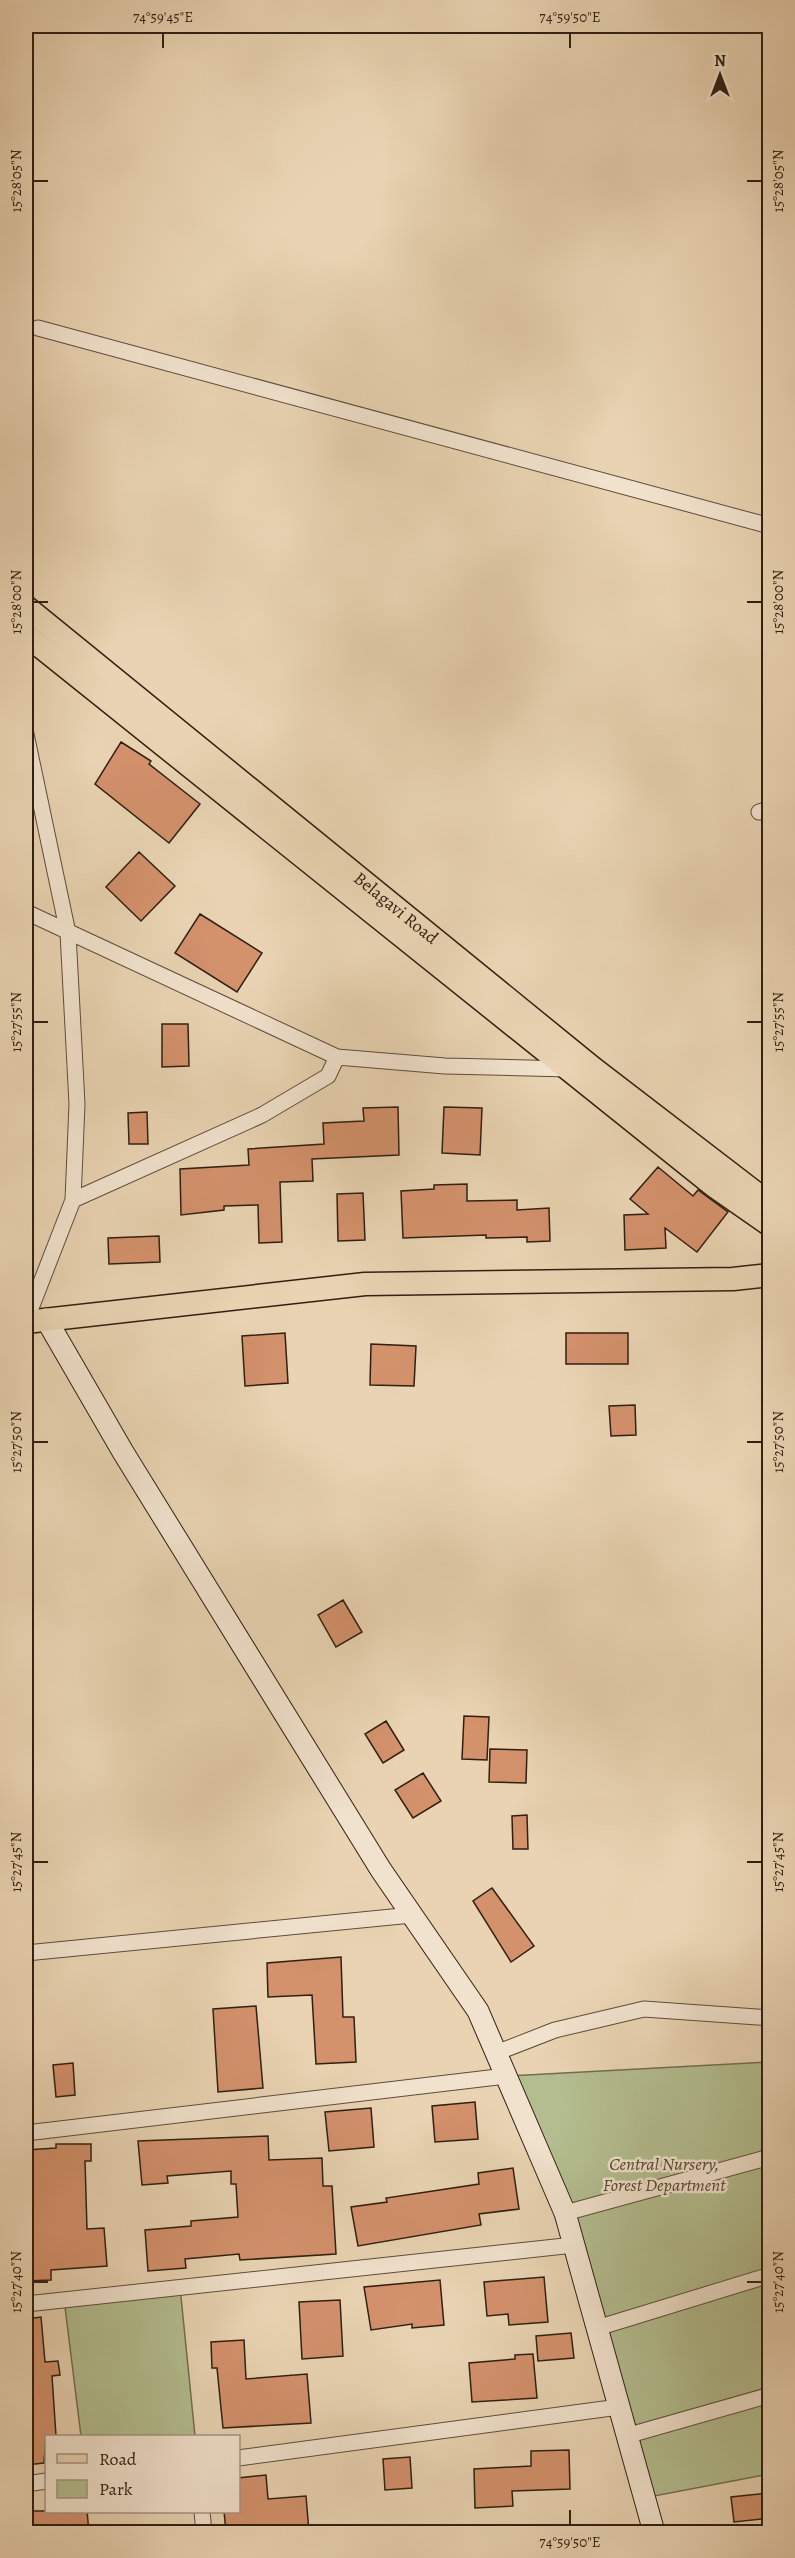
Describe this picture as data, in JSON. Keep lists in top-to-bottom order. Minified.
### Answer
{"streets":{"main road":["Belagavi Road"]},"parks":["Central Nursery, Forest Department"],"legend":["Road","Park"],"north":"top","coordinates":["74°59'45\"E","74°59'50\"E","15°28'05\"N","15°28'00\"N","15°27'55\"N","15°27'50\"N","15°27'45\"N","15°27'40\"N"]}
